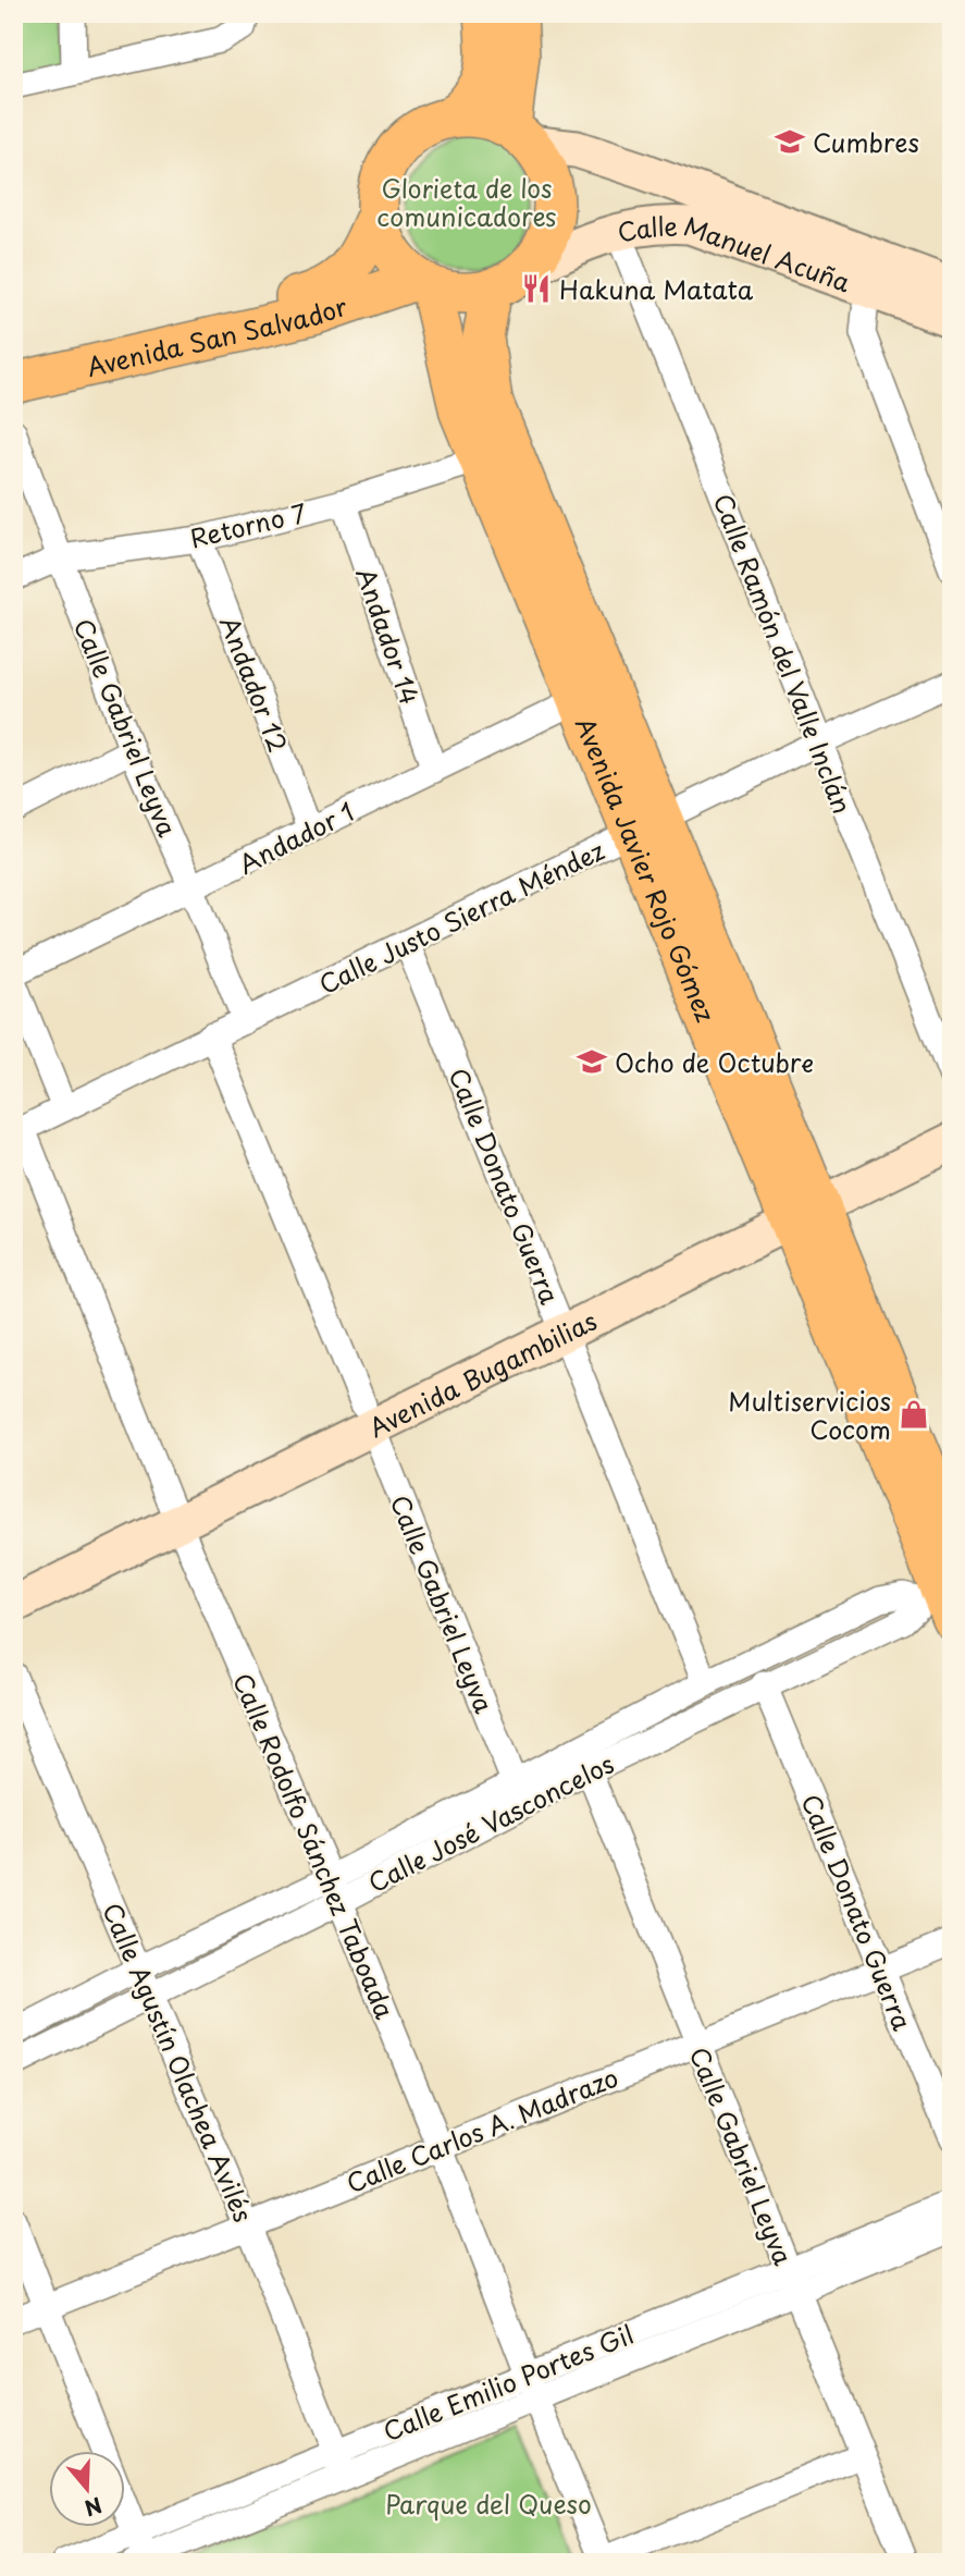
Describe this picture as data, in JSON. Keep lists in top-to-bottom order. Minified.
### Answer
{"streets":{"main road":["Calle Manuel Acuña","Avenida San Salvador","Avenida Javier Rojo Gómez","Avenida Bugambilias"],"street":["Retorno 7","Andador 14","Calle Ramón del Valle Inclán","Andador 12","Calle Gabriel Leyva","Andador 1","Calle Justo Sierra Méndez","Calle Donato Guerra","Calle José Vasconcelos","Calle Rodolfo Sánchez Taboada","Calle Agustín Olachea Avilés","Calle Carlos A. Madrazo","Calle Emilio Portes Gil"]},"crossings":[["Calle Manuel Acuña","Avenida San Salvador"],["Calle Manuel Acuña","Calle Ramón del Valle Inclán"],["Calle Manuel Acuña","Avenida Javier Rojo Gómez"],["Avenida San Salvador","Avenida Javier Rojo Gómez"],["Retorno 7","Andador 14"],["Retorno 7","Andador 12"],["Retorno 7","Calle Gabriel Leyva"],["Retorno 7","Avenida Javier Rojo Gómez"],["Andador 14","Andador 1"],["Calle Ramón del Valle Inclán","Calle Justo Sierra Méndez"],["Andador 12","Andador 1"],["Calle Gabriel Leyva","Andador 1"],["Calle Gabriel Leyva","Calle Justo Sierra Méndez"],["Calle Gabriel Leyva","Avenida Bugambilias"],["Calle Gabriel Leyva","Calle José Vasconcelos"],["Calle Gabriel Leyva","Calle Carlos A. Madrazo"],["Calle Gabriel Leyva","Calle Emilio Portes Gil"],["Andador 1","Avenida Javier Rojo Gómez"],["Avenida Javier Rojo Gómez","Calle Justo Sierra Méndez"],["Avenida Javier Rojo Gómez","Avenida Bugambilias"],["Avenida Javier Rojo Gómez","Calle José Vasconcelos"],["Calle Justo Sierra Méndez","Calle Donato Guerra"],["Calle Justo Sierra Méndez","Calle Rodolfo Sánchez Taboada"],["Calle Donato Guerra","Avenida Bugambilias"],["Calle Donato Guerra","Calle José Vasconcelos"],["Calle Donato Guerra","Calle Carlos A. Madrazo"],["Avenida Bugambilias","Calle Rodolfo Sánchez Taboada"],["Calle José Vasconcelos","Calle Rodolfo Sánchez Taboada"],["Calle José Vasconcelos","Calle Agustín Olachea Avilés"],["Calle Rodolfo Sánchez Taboada","Calle Carlos A. Madrazo"],["Calle Rodolfo Sánchez Taboada","Calle Emilio Portes Gil"],["Calle Agustín Olachea Avilés","Calle Carlos A. Madrazo"],["Calle Agustín Olachea Avilés","Calle Emilio Portes Gil"]],"parks":["Glorieta de los comunicadores","Parque del Queso"],"places":{"school or university":["Cumbres","Ocho de Octubre"],"restaurant":["Hakuna Matata"],"shop":["Multiservicios Cocom"]},"north":"bottom"}
